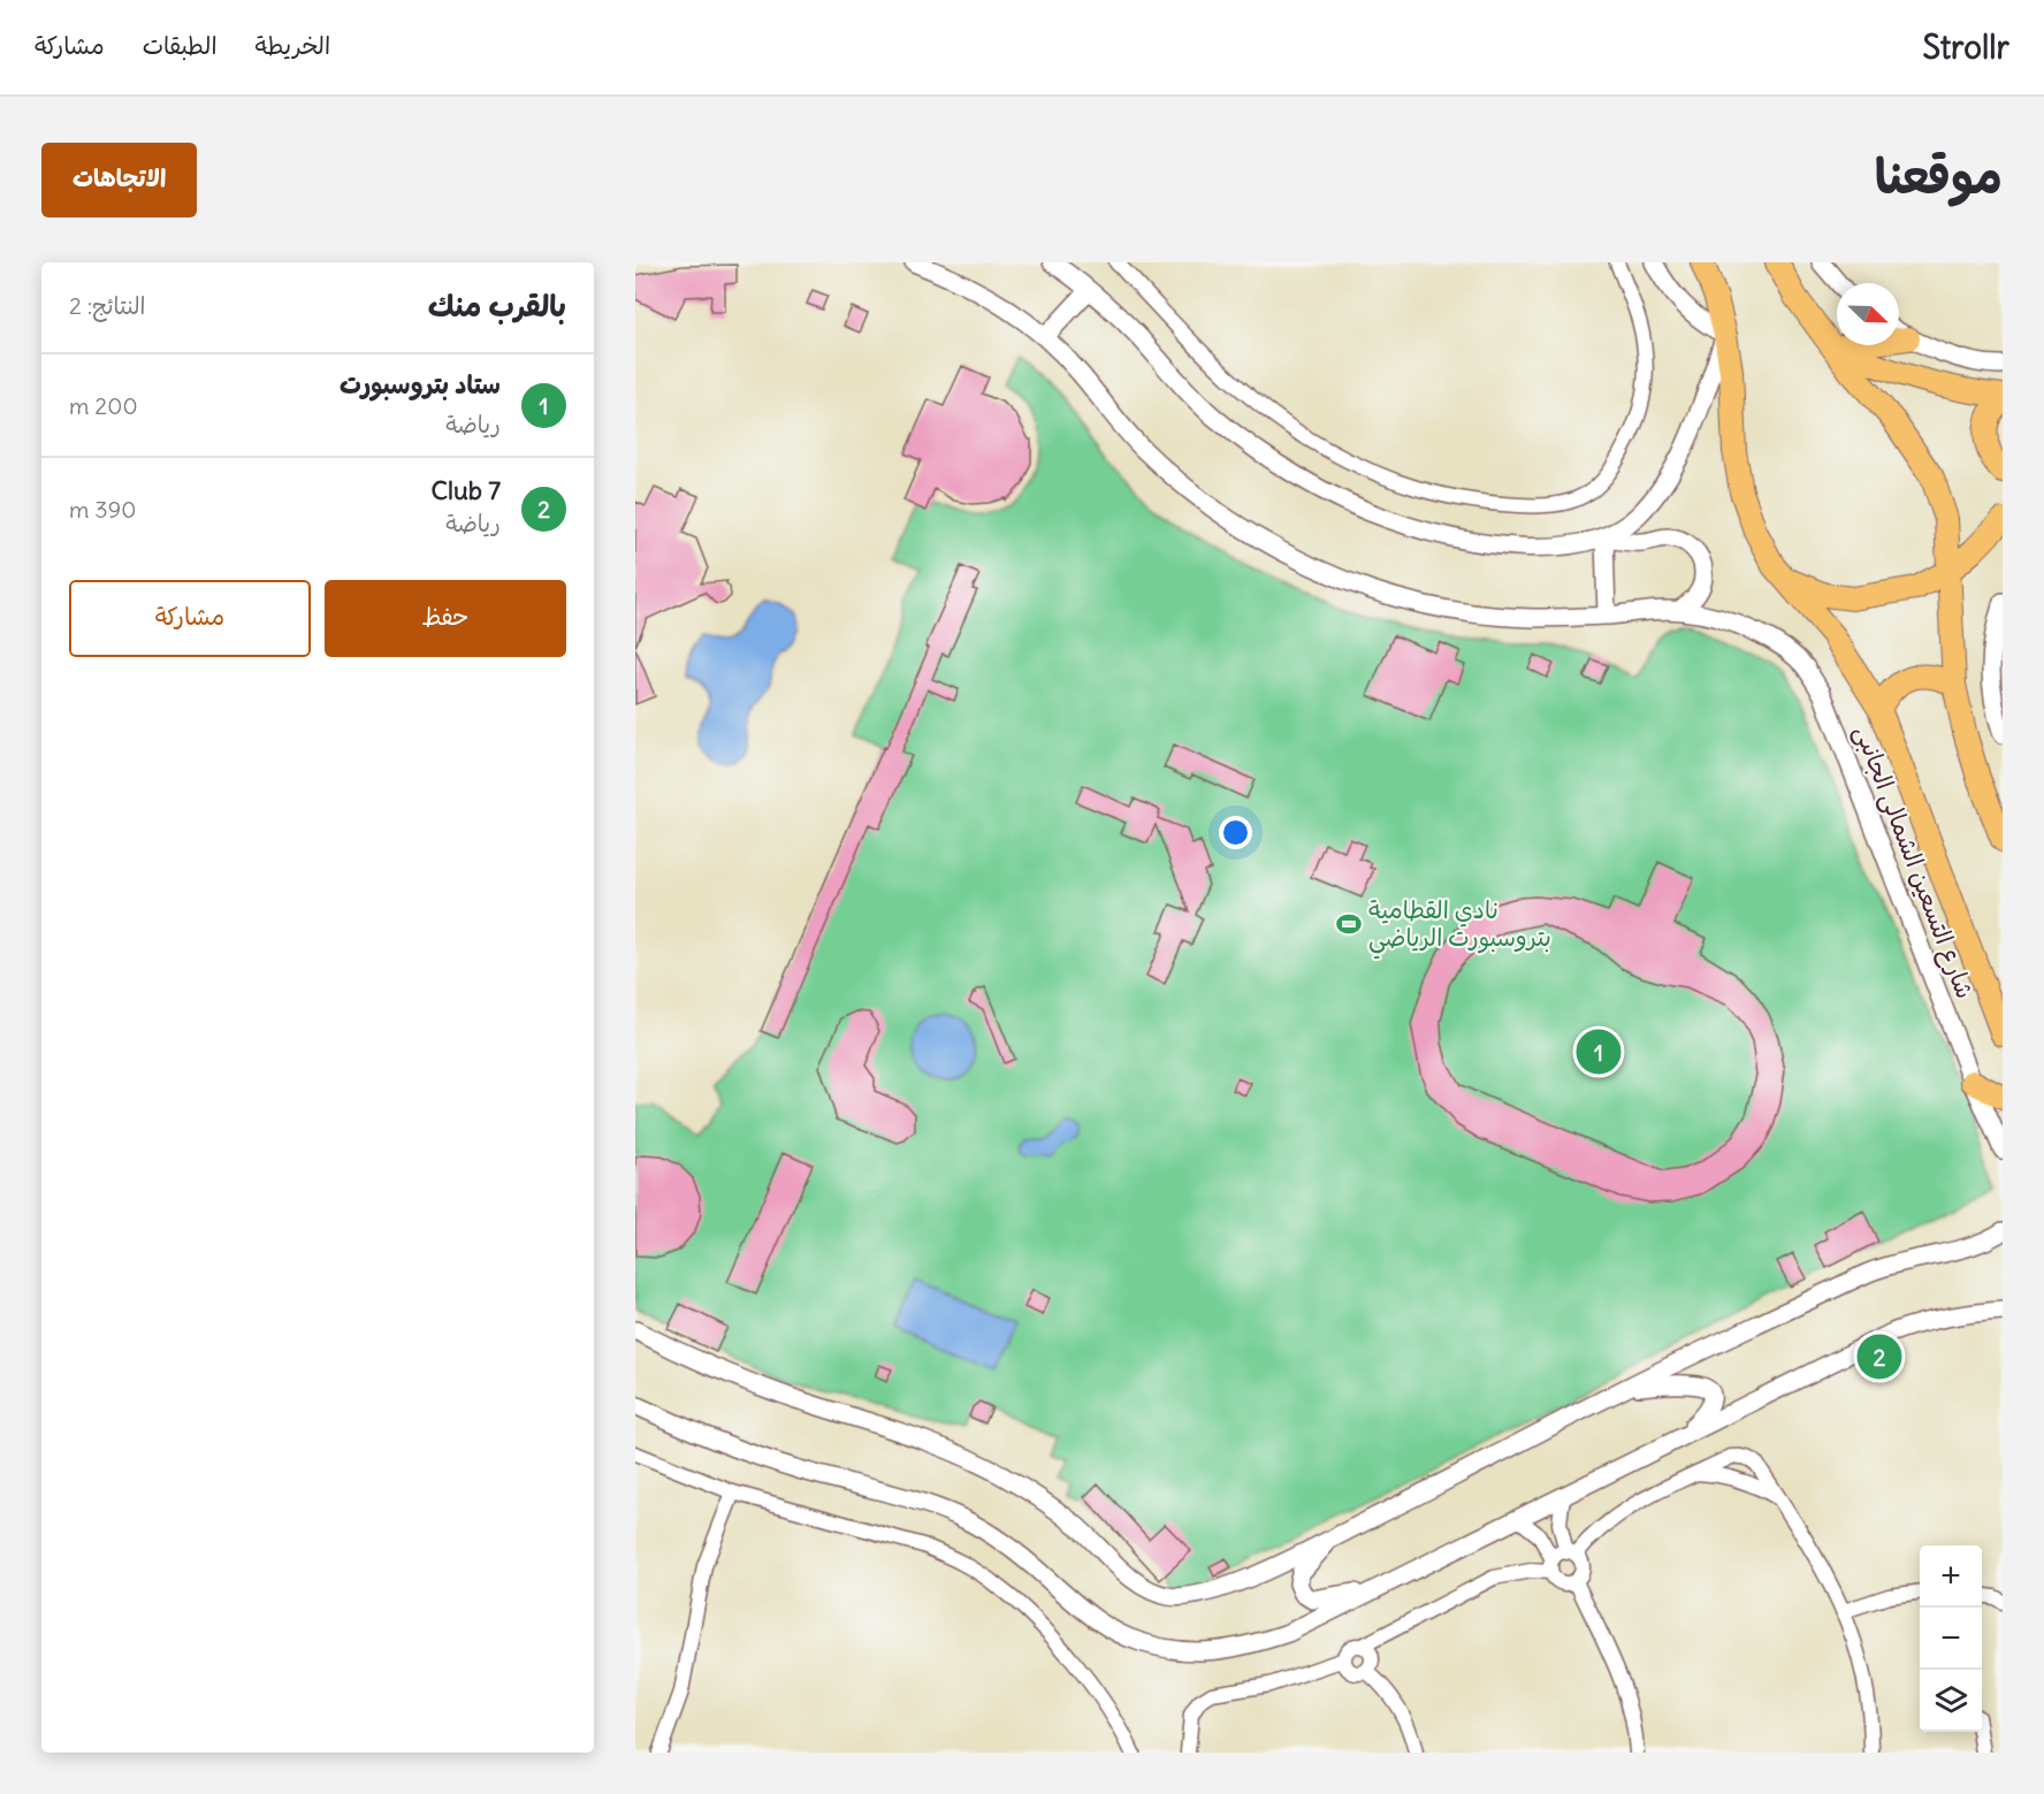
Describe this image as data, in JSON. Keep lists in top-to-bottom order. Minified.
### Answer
{"streets":{"street":["شارع التسعين الشمالى الجانبى"]},"places":{"sports":["نادي القطامية بتروسبورت الرياضي"]},"north":"bottom right","page":{"header":"Strollr","nav":["الخريطة","الطبقات","مشاركة"],"title":"موقعنا","buttons":["الاتجاهات",["حفظ","مشاركة"]],"heading":["بالقرب منك","النتائج: 2"],"list":[{"mark":"1","name":"ستاد بتروسبورت","note":"رياضة","value":"200 m"},{"mark":"2","name":"Club 7","note":"رياضة","value":"390 m"}],"pins":["1","2"],"map_buttons":["+","−"]}}
